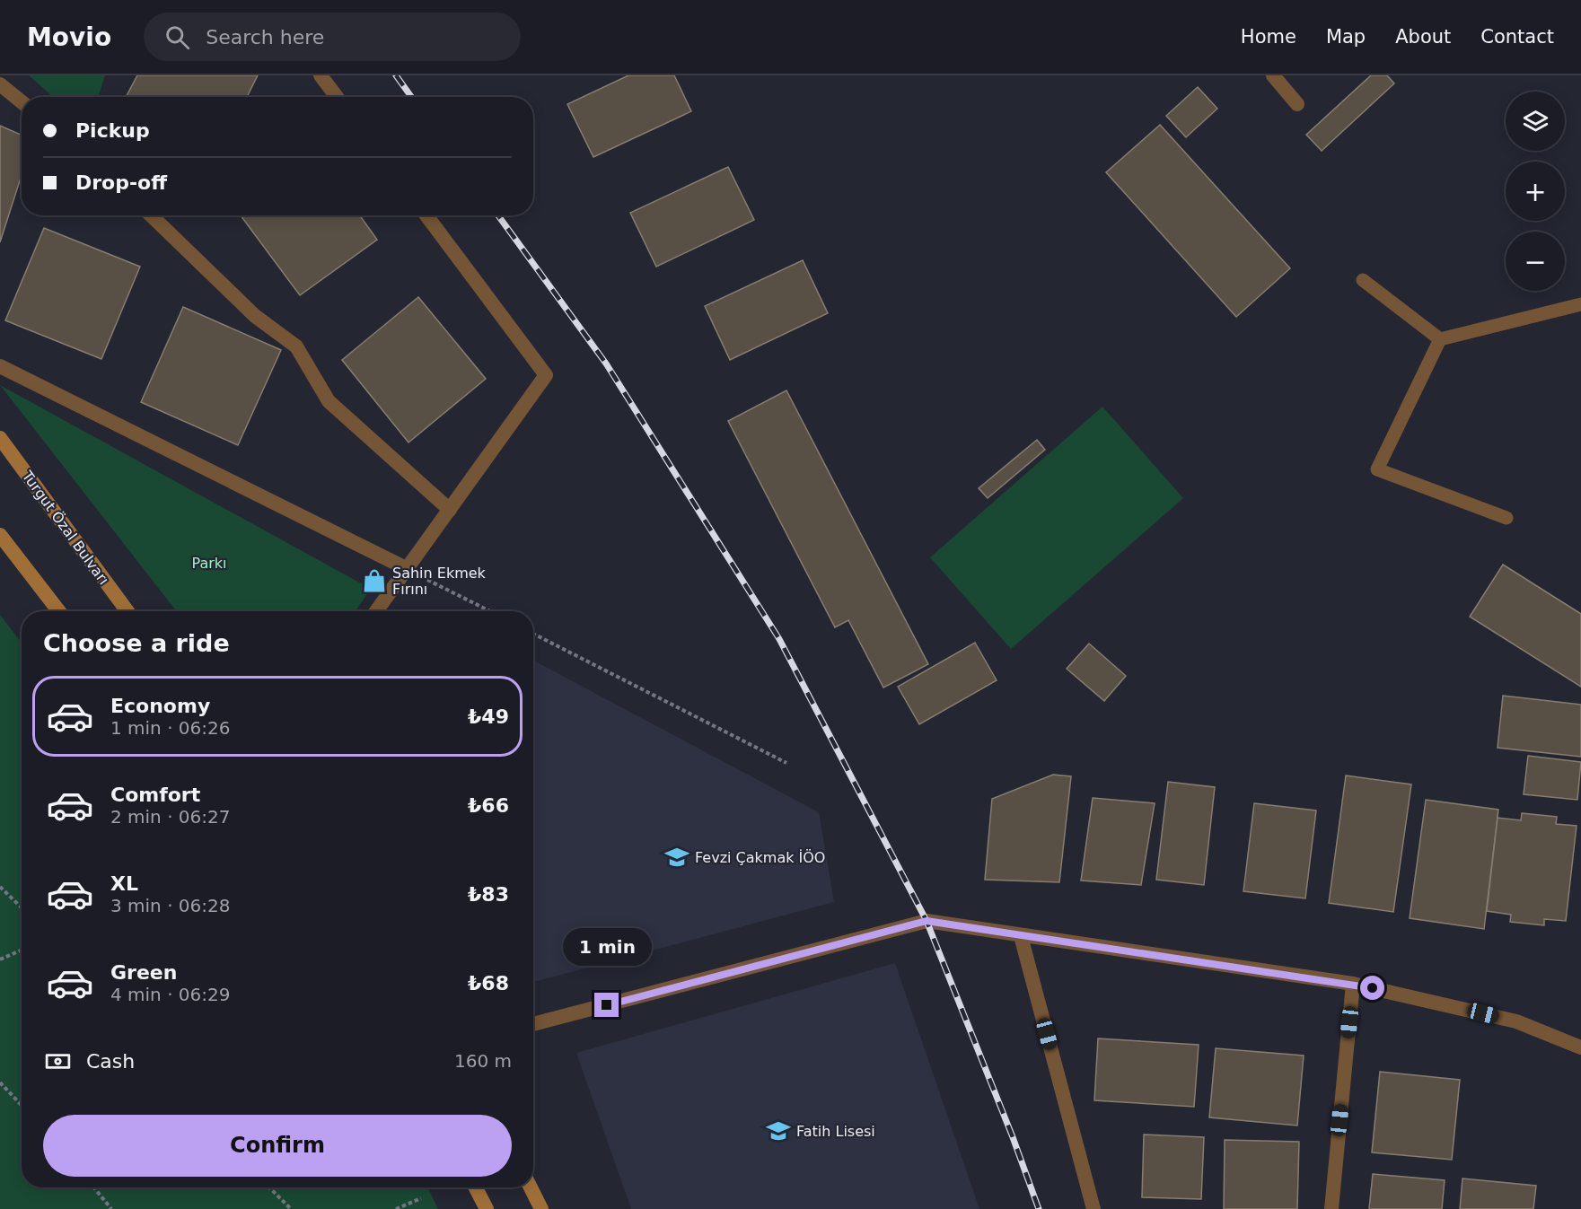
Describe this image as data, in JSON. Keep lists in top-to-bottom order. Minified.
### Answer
{"streets":{"main road":["Turgut Özal Bulvarı"]},"parks":["Parkı"],"places":{"shop":["Sahin Ekmek Fırını"],"school or university":["Fevzi Çakmak İÖO","Fatih Lisesi"]},"page":{"header":"Movio","search":"Search here","nav":["Home","Map","About","Contact"],"map_buttons":["+","−"],"banner":["Pickup","Drop-off"],"heading":"Choose a ride","list":[{"name":"Economy","note":"1 min · 06:26","value":"₺49"},{"name":"Comfort","note":"2 min · 06:27","value":"₺66"},{"name":"XL","note":"3 min · 06:28","value":"₺83"},{"name":"Green","note":"4 min · 06:29","value":"₺68"}],"bubble":"1 min","pay":["Cash","160 m"],"buttons":"Confirm"}}
